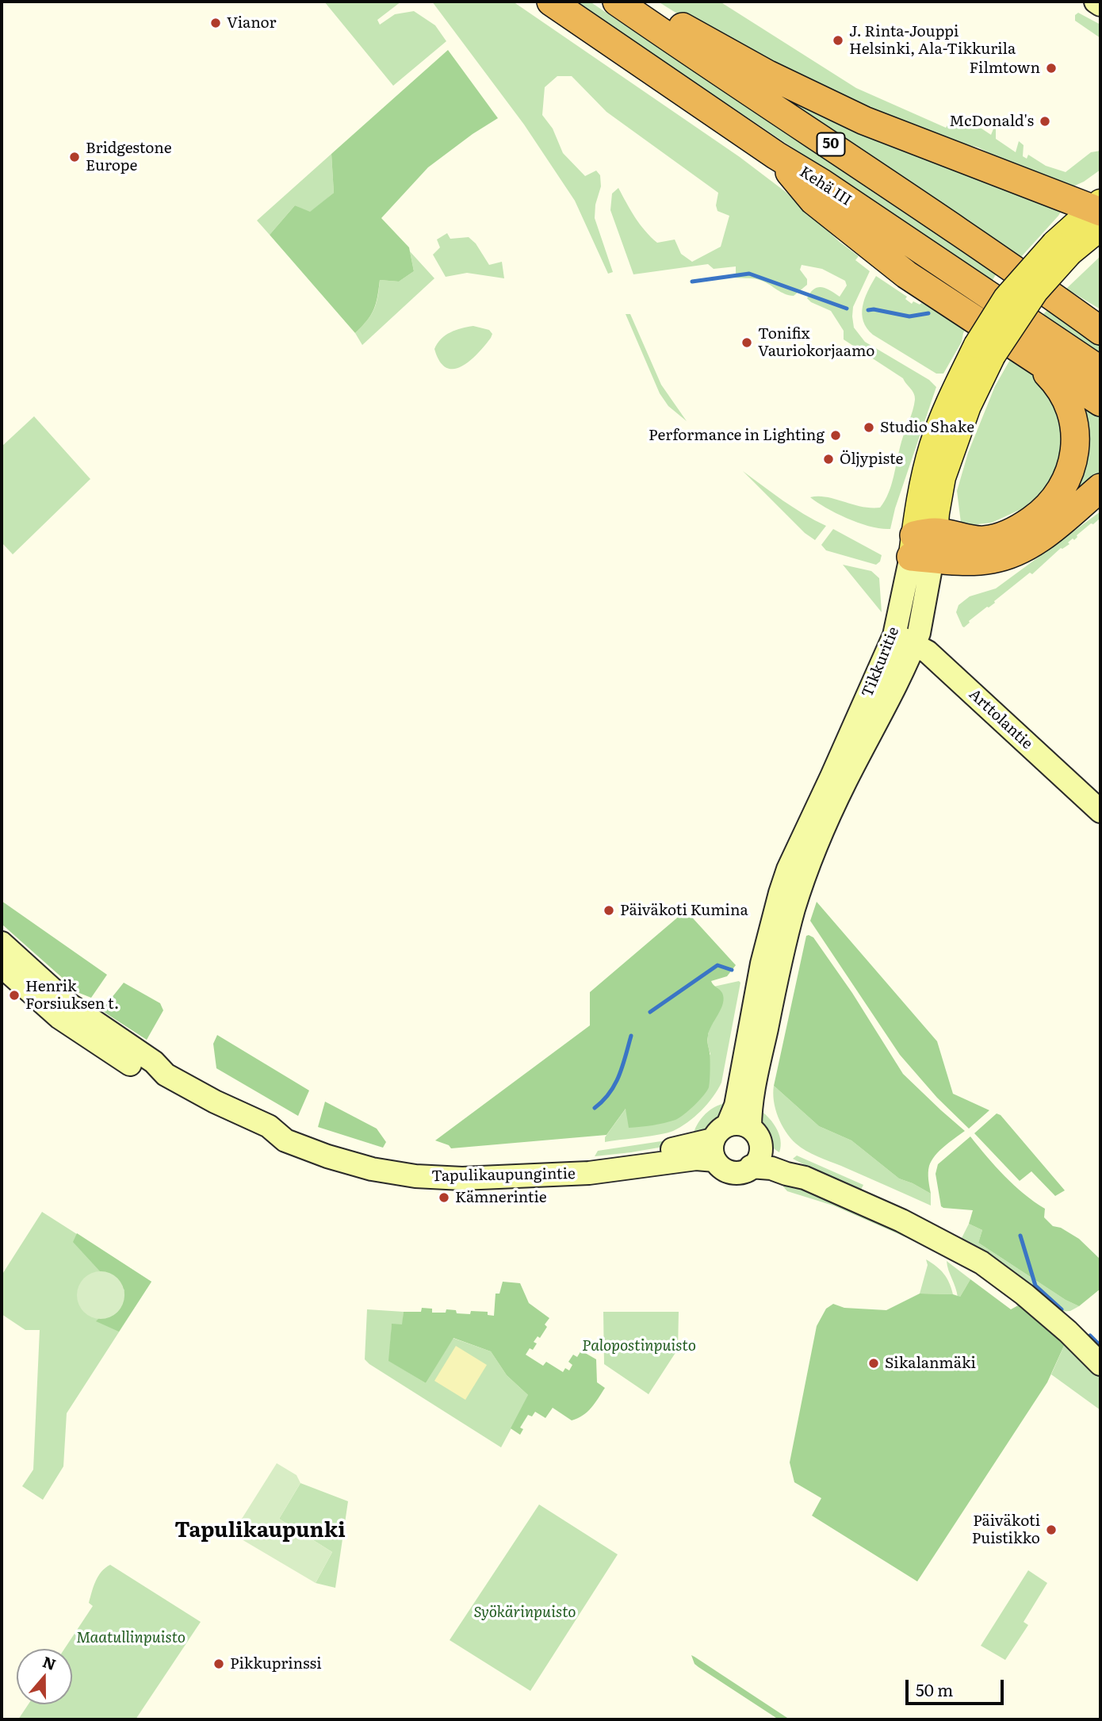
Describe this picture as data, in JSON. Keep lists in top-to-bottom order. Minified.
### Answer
{"streets":{"highway":["50","Kehä III"],"main road":["Tikkuritie","Arttolantie","Tapulikaupungintie"]},"crossings":[["Tikkuritie","Arttolantie"],["Tikkuritie","Tapulikaupungintie"]],"districts":["Tapulikaupunki"],"parks":["Palopostinpuisto","Syökärinpuisto","Maatullinpuisto"],"places":["Vianor","J. Rinta-Jouppi Helsinki, Ala-Tikkurila","Filmtown","McDonald's","Bridgestone Europe","Tonifix Vauriokorjaamo","Studio Shake","Performance in Lighting","Öljypiste","Päiväkoti Kumina","Henrik Forsiuksen t.","Kämnerintie","Sikalanmäki","Päiväkoti Puistikko","Pikkuprinssi"],"scale_bar":"50 m","north":"top"}
